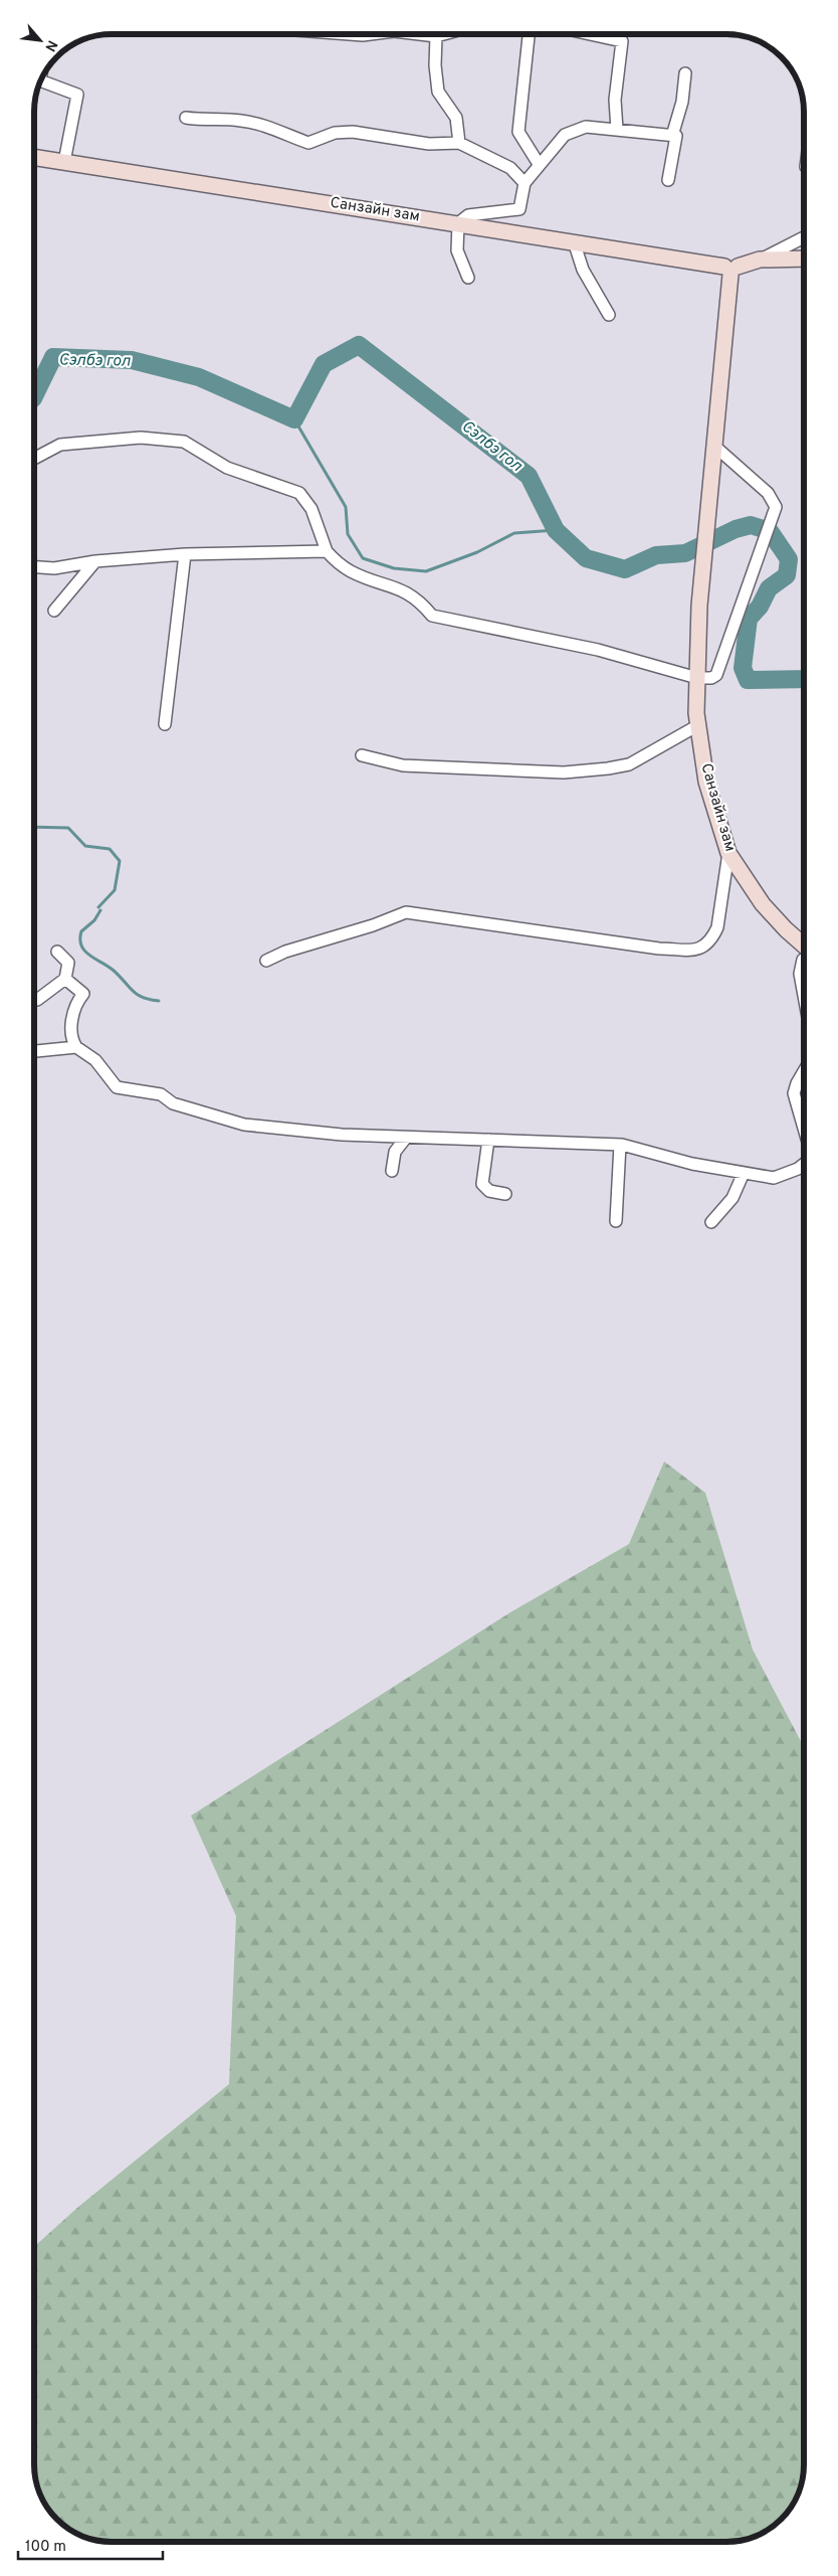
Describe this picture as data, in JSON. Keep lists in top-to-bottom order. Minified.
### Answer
{"streets":{"main road":["Санзайн зам"]},"water":["Сэлбэ гол"],"scale_bar":"100 m","north":"bottom right"}
